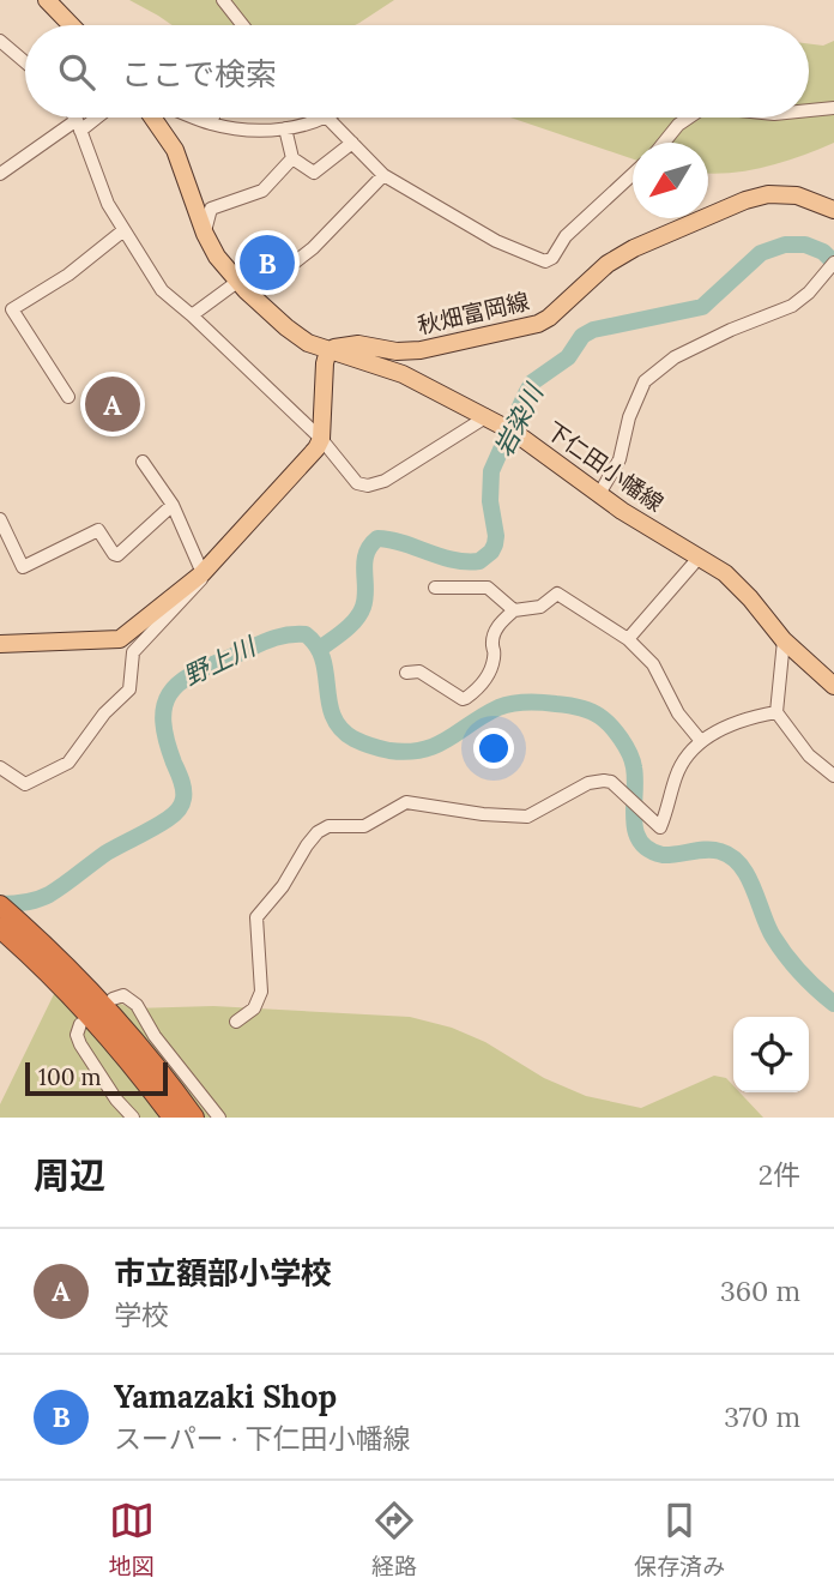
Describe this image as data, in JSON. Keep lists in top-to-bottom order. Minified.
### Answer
{"streets":{"main road":["秋畑富岡線","下仁田小幡線"]},"crossings":[["秋畑富岡線","下仁田小幡線"]],"water":["岩染川","野上川"],"scale_bar":"100 m","north":"bottom left","page":{"search":"ここで検索","pins":["B","A"],"scale":"100 m","heading":["周辺","2件"],"list":[{"mark":"A","name":"市立額部小学校","note":"学校","value":"360 m"},{"mark":"B","name":"Yamazaki Shop","note":"スーパー · 下仁田小幡線","value":"370 m"}],"nav":["地図","経路","保存済み"]}}
